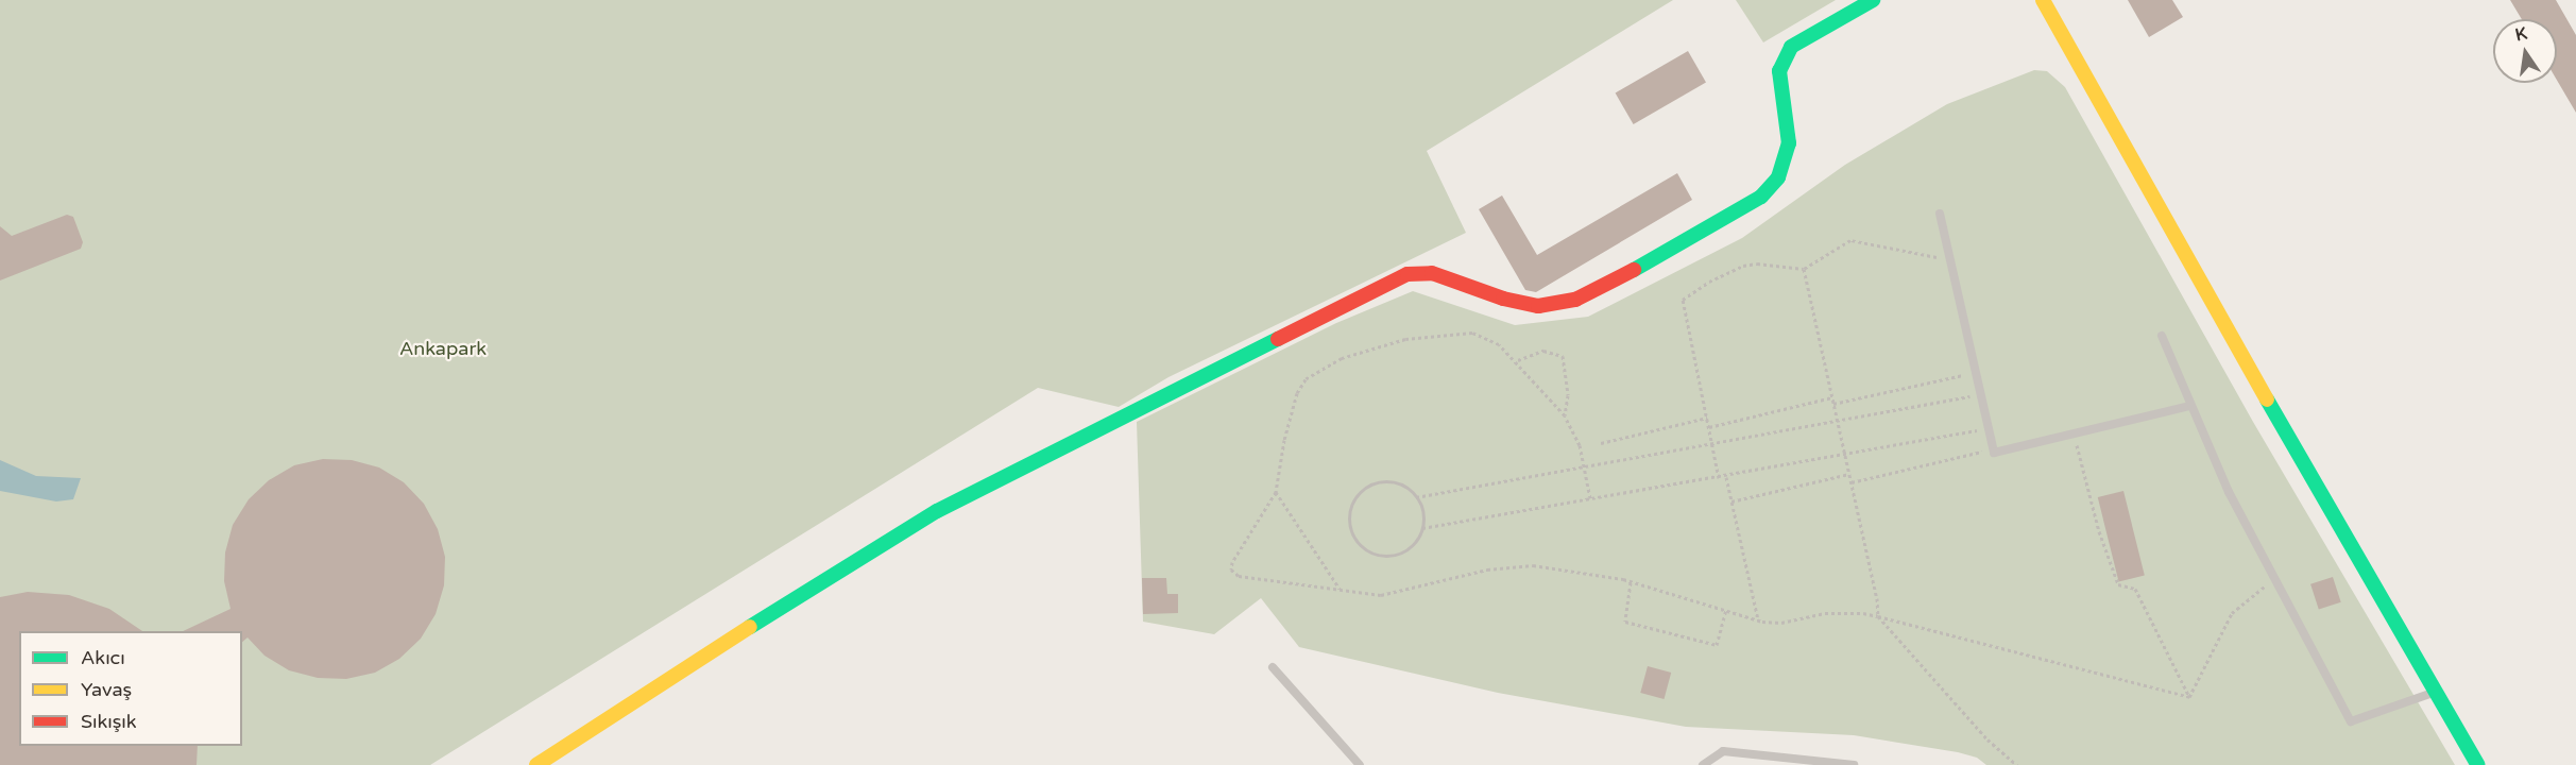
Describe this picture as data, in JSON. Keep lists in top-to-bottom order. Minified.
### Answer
{"parks":["Ankapark"],"legend":["Akıcı","Yavaş","Sıkışık"],"north":"top"}
